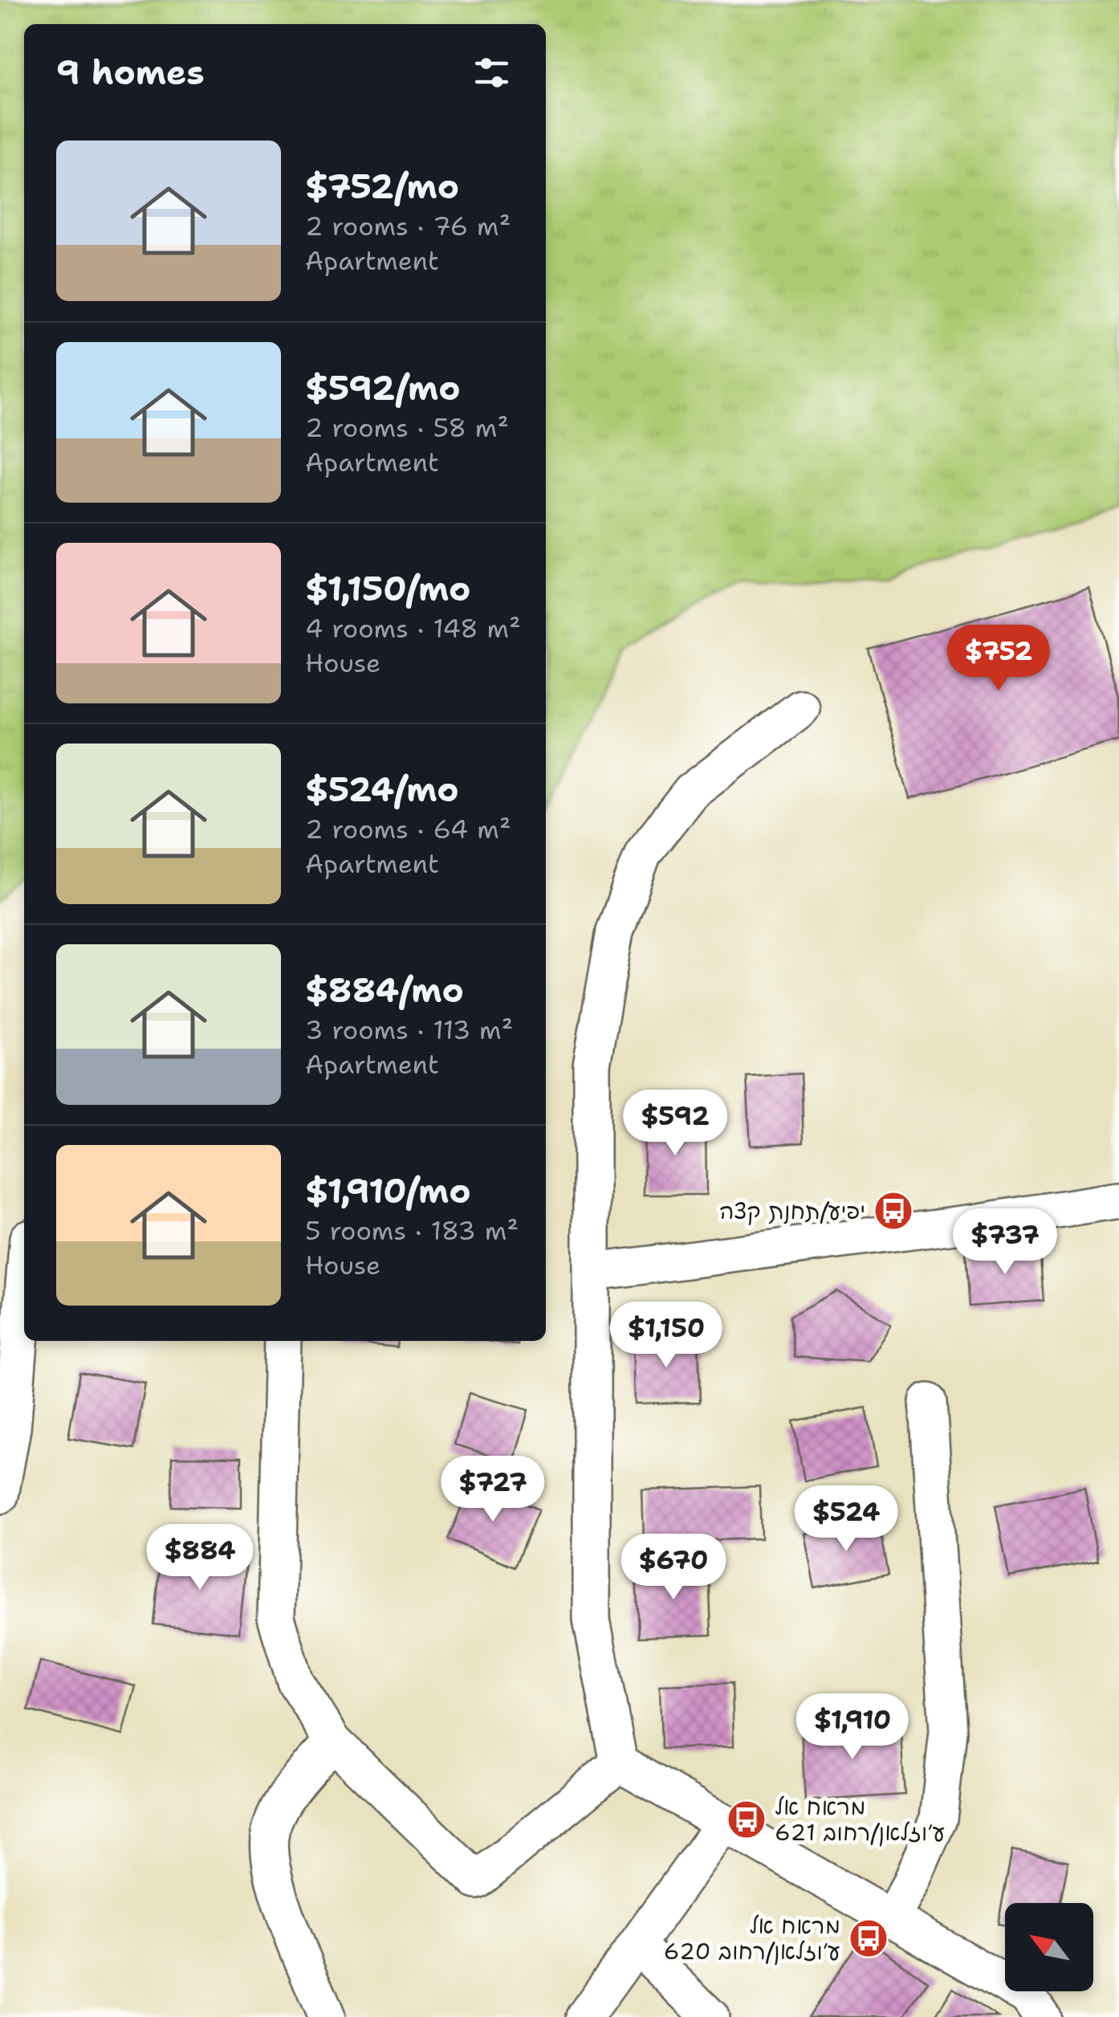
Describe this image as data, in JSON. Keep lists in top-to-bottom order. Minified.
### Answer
{"places":{"bus stop":["יפיע/תחנת קצה","מראח אל ע׳וזלאן/רחוב 621","מראח אל ע׳וזלאן/רחוב 620"]},"north":"top left","page":{"heading":"9 homes","list":[{"name":"$752/mo","note":"2 rooms · 76 m² · Apartment"},{"name":"$592/mo","note":"2 rooms · 58 m² · Apartment"},{"name":"$1,150/mo","note":"4 rooms · 148 m² · House"},{"name":"$524/mo","note":"2 rooms · 64 m² · Apartment"},{"name":"$884/mo","note":"3 rooms · 113 m² · Apartment"},{"name":"$1,910/mo","note":"5 rooms · 183 m² · House"}],"price":["$752","$592","$737","$1,150","$727","$524","$884","$670","$1,910"]}}
